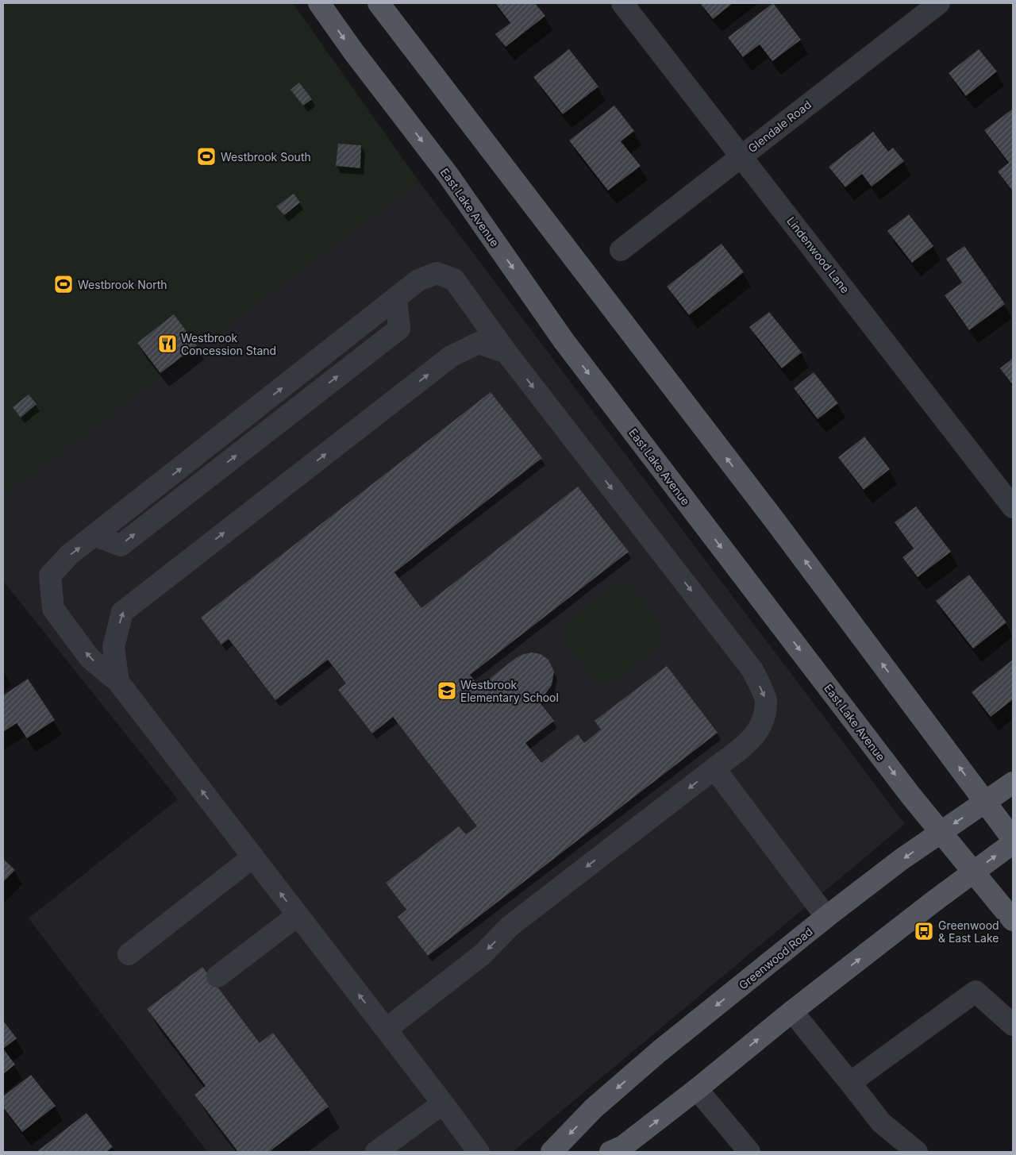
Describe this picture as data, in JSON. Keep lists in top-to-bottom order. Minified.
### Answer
{"streets":{"main road":["East Lake Avenue","Greenwood Road"],"street":["Glendale Road","Lindenwood Lane"]},"crossings":[["Glendale Road","Lindenwood Lane"],["East Lake Avenue","Greenwood Road"]],"places":{"sports":["Westbrook South","Westbrook North"],"restaurant":["Westbrook Concession Stand"],"school or university":["Westbrook Elementary School"],"bus stop":["Greenwood & East Lake"]}}
